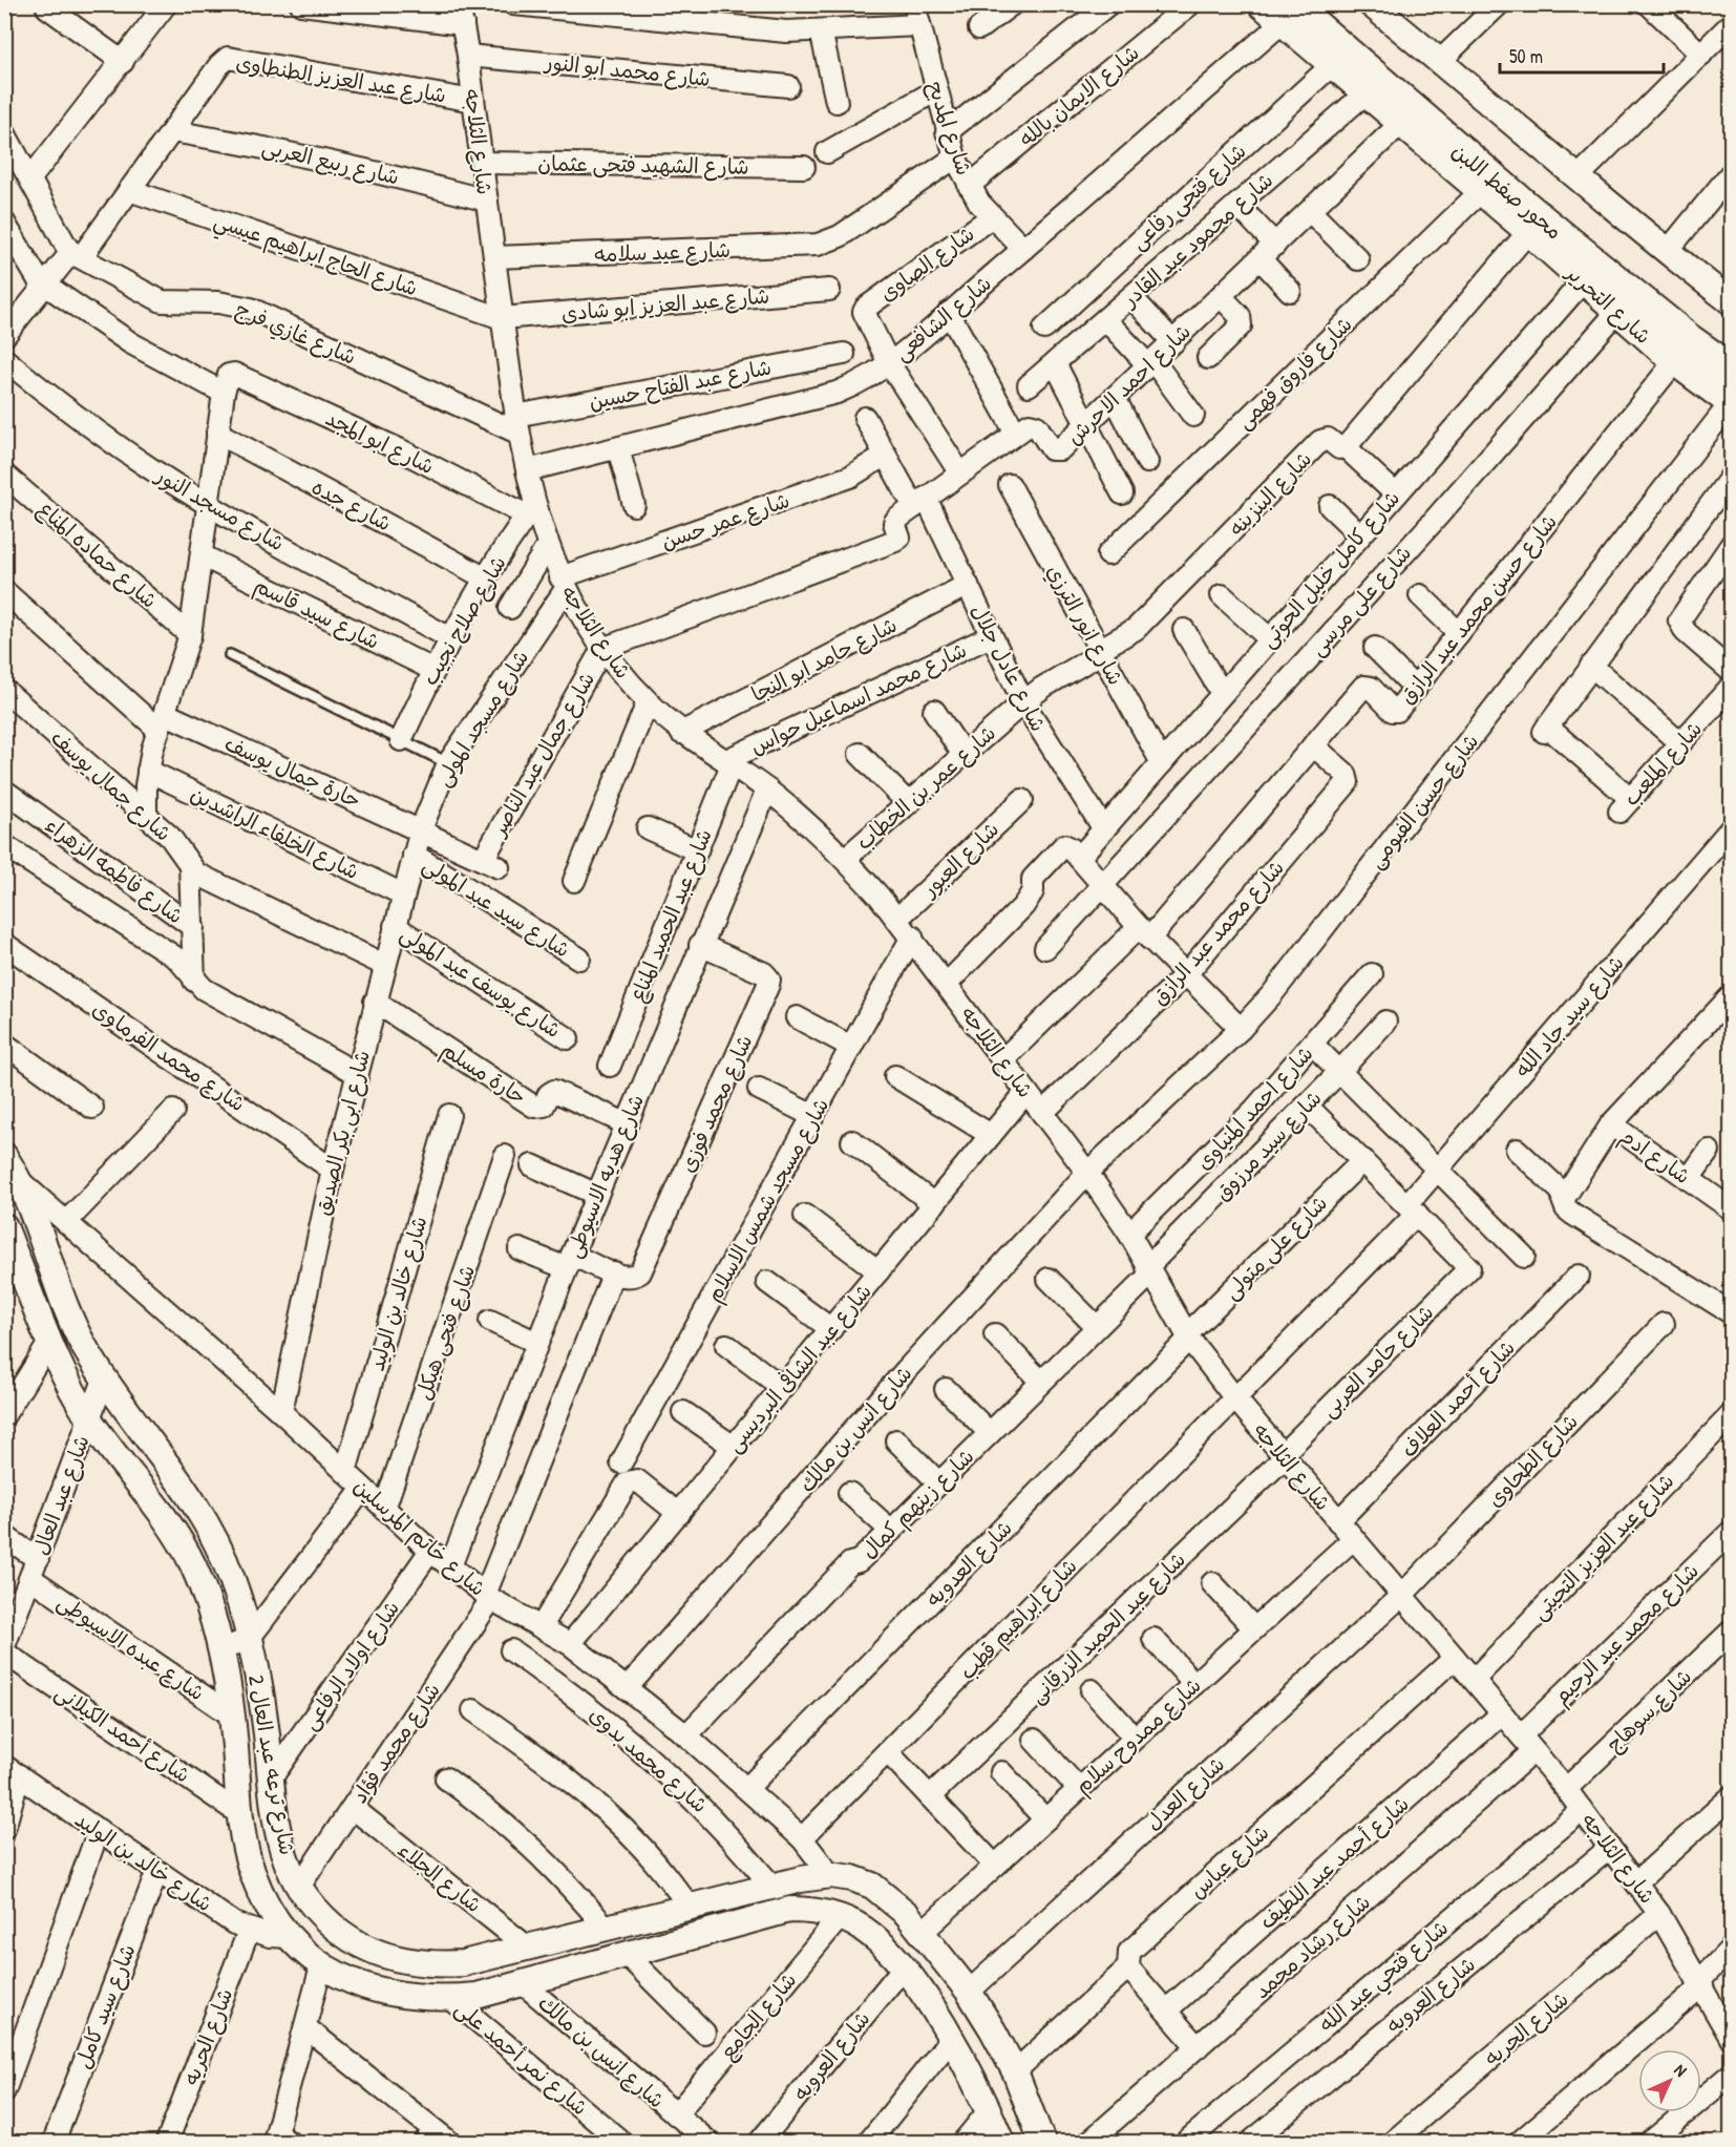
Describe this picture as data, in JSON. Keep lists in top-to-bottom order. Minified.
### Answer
{"streets":{"main road":["محور صفط اللبن"],"street":["شارع محمد ابو النور","شارع عبد العزيز الطنطاوى","شارع الايمان بالله","شارع المدبح","شارع الثلاجه","شارع ربيع العربى","شارع الشهيد فتحى عثمان","شارع فتحى رفاعى","شارع محمود عبد القادر","شارع عيد سلامه","شارع الحاج ابراهيم عيسي","شارع الصاوى","شارع عبد العزيز ابو شادى","شارع التحرير","شارع الشافعى","شارع غازي فرج","شارع فاروق فهمى","شارع عبد الفتاح حسين","شارع احمد الاحرش","شارع ابو المجد","شارع البنزينه","شارع جده","شارع مسجد النور","شارع عمر حسن","شارع حماده المناع","شارع كامل خليل الحوتى","شارع على مرسى","شارع حسن محمد عبد الرازق","شارع سيد قاسم","شارع صلاح نجيب","شارع انور الترزي","شارع حامد ابو النجا","شارع عادل جلال","شارع محمد اسماعيل حواس","شارع مسجد المولى","شارع جمال عبد الناصر","شارع الملعب","حارة جمال يوسف","شارع جمال يوسف","شارع عمر بن الخطاب","شارع حسن الفيومى","شارع الخلفاء الراشدين","شارع العبور","شارع فاطمه الزهراء","شارع سيد عبد المولى","شارع عبد الحميد المناع","شارع محمد عبد الرازق","شارع يوسف عبد المولى","شارع سيد جاد الله","شارع محمد الفرماوى","حارة مسلم","شارع محمد فوزى","شارع احمد المنياوى","شارع ابى بكر الصديق","شارع سيد مرزوق","شارع ادم","شارع هديه الاسيوطى","شارع مسجد شمس الاسلام","شارع على متولى","شارع خالد بن الوليد","شارع فتحى هيكل","شارع حامد العربى","شارع عبد الشافى البرديسى","شارع أحمد العلاف","شارع انس بن مالك","شارع الطحاوى","شارع عبد العال","شارع زينهم كمال","شارع خاتم المرسلين","شارع عبد العزيز التحيتى","شارع العدويه","شارع ابراهيم قطب","شارع عبد الحميد الزرقانى","شارع محمد عبد الرحيم","شارع عبده الاسيوطى","شارع اولاد الرفاعى","شارع سوهاج","شارع أحمد الكيلانى","شارع ممدوح سلام","شارع محمد فؤاد","شارع محمد بدوى","شارع ترعه عبد العال 2","شارع العدل","شارع عباس","شارع أحمد عبد اللطيف","شارع الجلاء","شارع رشاد محمد","شارع فتحي عبد الله","شارع العروبه","شارع سيد كامل","شارع الجامع","شارع الحريه","شارع نمر أحمد على"]},"crossings":[["شارع محمد ابو النور","شارع الثلاجه"],["شارع عبد العزيز الطنطاوى","شارع الثلاجه"],["شارع عبد العزيز الطنطاوى","شارع ربيع العربى"],["شارع عبد العزيز الطنطاوى","شارع الحاج ابراهيم عيسي"],["شارع عبد العزيز الطنطاوى","شارع غازي فرج"],["شارع عبد العزيز الطنطاوى","شارع ابو المجد"],["شارع الايمان بالله","شارع المدبح"],["شارع المدبح","شارع عيد سلامه"],["شارع المدبح","شارع الصاوى"],["شارع المدبح","شارع الشافعى"],["شارع الثلاجه","شارع ربيع العربى"],["شارع الثلاجه","شارع الشهيد فتحى عثمان"],["شارع الثلاجه","شارع عيد سلامه"],["شارع الثلاجه","شارع الحاج ابراهيم عيسي"],["شارع الثلاجه","شارع عبد العزيز ابو شادى"],["شارع الثلاجه","شارع الشافعى"],["شارع الثلاجه","شارع غازي فرج"],["شارع الثلاجه","شارع عبد الفتاح حسين"],["شارع الثلاجه","شارع ابو المجد"],["شارع الثلاجه","شارع عمر حسن"],["شارع الثلاجه","شارع حسن محمد عبد الرازق"],["شارع الثلاجه","شارع صلاح نجيب"],["شارع الثلاجه","شارع حامد ابو النجا"],["شارع الثلاجه","شارع محمد اسماعيل حواس"],["شارع الثلاجه","شارع مسجد المولى"],["شارع الثلاجه","شارع جمال عبد الناصر"],["شارع الثلاجه","شارع عمر بن الخطاب"],["شارع الثلاجه","شارع حسن الفيومى"],["شارع الثلاجه","شارع العبور"],["شارع الثلاجه","شارع عبد الحميد المناع"],["شارع الثلاجه","شارع محمد عبد الرازق"],["شارع الثلاجه","شارع سيد جاد الله"],["شارع الثلاجه","شارع احمد المنياوى"],["شارع الثلاجه","شارع سيد مرزوق"],["شارع الثلاجه","شارع هديه الاسيوطى"],["شارع الثلاجه","شارع مسجد شمس الاسلام"],["شارع الثلاجه","شارع على متولى"],["شارع الثلاجه","شارع حامد العربى"],["شارع الثلاجه","شارع عبد الشافى البرديسى"],["شارع الثلاجه","شارع أحمد العلاف"],["شارع الثلاجه","شارع انس بن مالك"],["شارع الثلاجه","شارع الطحاوى"],["شارع الثلاجه","شارع زينهم كمال"],["شارع الثلاجه","شارع عبد العزيز التحيتى"],["شارع الثلاجه","شارع العدويه"],["شارع الثلاجه","شارع ابراهيم قطب"],["شارع الثلاجه","شارع عبد الحميد الزرقانى"],["شارع الثلاجه","شارع محمد عبد الرحيم"],["شارع الثلاجه","شارع سوهاج"],["شارع الثلاجه","شارع ممدوح سلام"],["شارع الثلاجه","شارع العدل"],["شارع الثلاجه","شارع عباس"],["شارع الثلاجه","شارع أحمد عبد اللطيف"],["شارع الثلاجه","شارع رشاد محمد"],["شارع الثلاجه","شارع فتحي عبد الله"],["شارع الثلاجه","شارع العروبه"],["شارع الثلاجه","شارع الحريه"],["محور صفط اللبن","شارع التحرير"],["محور صفط اللبن","شارع الشافعى"],["شارع فتحى رفاعى","شارع التحرير"],["شارع محمود عبد القادر","شارع التحرير"],["شارع الحاج ابراهيم عيسي","شارع عبد العزيز ابو شادى"],["شارع الصاوى","شارع الشافعى"],["شارع التحرير","شارع الشافعى"],["شارع التحرير","شارع فاروق فهمى"],["شارع التحرير","شارع احمد الاحرش"],["شارع التحرير","شارع كامل خليل الحوتى"],["شارع التحرير","شارع على مرسى"],["شارع التحرير","شارع حسن محمد عبد الرازق"],["شارع التحرير","شارع حسن الفيومى"],["شارع غازي فرج","شارع عبد الفتاح حسين"],["شارع ابو المجد","شارع صلاح نجيب"],["شارع البنزينه","شارع انور الترزي"],["شارع البنزينه","شارع عمر بن الخطاب"],["شارع جده","شارع صلاح نجيب"],["شارع مسجد النور","شارع صلاح نجيب"],["شارع عمر حسن","شارع عادل جلال"],["شارع عمر حسن","شارع مسجد المولى"],["شارع كامل خليل الحوتى","شارع انور الترزي"],["شارع كامل خليل الحوتى","شارع عادل جلال"],["شارع حسن محمد عبد الرازق","شارع محمد عبد الرازق"],["شارع سيد قاسم","شارع صلاح نجيب"],["شارع انور الترزي","شارع عمر بن الخطاب"],["شارع حامد ابو النجا","شارع عادل جلال"],["شارع عادل جلال","شارع محمد اسماعيل حواس"],["شارع عادل جلال","شارع عمر بن الخطاب"],["شارع محمد اسماعيل حواس","شارع عبد الحميد المناع"],["شارع مسجد المولى","حارة جمال يوسف"],["شارع مسجد المولى","شارع سيد عبد المولى"],["شارع مسجد المولى","شارع ابى بكر الصديق"],["شارع جمال عبد الناصر","حارة جمال يوسف"],["شارع جمال يوسف","شارع ابى بكر الصديق"],["شارع حسن الفيومى","شارع انس بن مالك"],["شارع الخلفاء الراشدين","شارع ابى بكر الصديق"],["شارع سيد عبد المولى","شارع ابى بكر الصديق"],["شارع يوسف عبد المولى","شارع ابى بكر الصديق"],["شارع سيد جاد الله","شارع حامد العربى"],["شارع سيد جاد الله","شارع ابراهيم قطب"],["شارع محمد الفرماوى","شارع ابى بكر الصديق"],["حارة مسلم","شارع ابى بكر الصديق"],["حارة مسلم","شارع هديه الاسيوطى"],["شارع محمد فوزى","شارع هديه الاسيوطى"],["شارع ابى بكر الصديق","شارع خاتم المرسلين"],["شارع سيد مرزوق","شارع زينهم كمال"],["شارع هديه الاسيوطى","شارع خاتم المرسلين"],["شارع على متولى","شارع العدويه"],["شارع خالد بن الوليد","شارع خاتم المرسلين"],["شارع خالد بن الوليد","شارع ترعه عبد العال 2"],["شارع خالد بن الوليد","شارع سيد كامل"],["شارع خالد بن الوليد","شارع الحريه"],["شارع فتحى هيكل","شارع خاتم المرسلين"],["شارع حامد العربى","شارع عبد الحميد الزرقانى"],["شارع عبد الشافى البرديسى","شارع خاتم المرسلين"],["شارع انس بن مالك","شارع خاتم المرسلين"],["شارع انس بن مالك","شارع ترعه عبد العال 2"],["شارع انس بن مالك","شارع الجامع"],["شارع الطحاوى","شارع العدل"],["شارع عبد العال","شارع عبده الاسيوطى"],["شارع عبد العال","شارع ترعه عبد العال 2"],["شارع زينهم كمال","شارع خاتم المرسلين"],["شارع خاتم المرسلين","شارع العدويه"],["شارع خاتم المرسلين","شارع ابراهيم قطب"],["شارع خاتم المرسلين","شارع اولاد الرفاعى"],["شارع خاتم المرسلين","شارع محمد فؤاد"],["شارع خاتم المرسلين","شارع ترعه عبد العال 2"],["شارع محمد عبد الرحيم","شارع رشاد محمد"],["شارع عبده الاسيوطى","شارع ترعه عبد العال 2"],["شارع اولاد الرفاعى","شارع ترعه عبد العال 2"],["شارع أحمد الكيلانى","شارع ترعه عبد العال 2"],["شارع ممدوح سلام","شارع ترعه عبد العال 2"],["شارع محمد فؤاد","شارع ترعه عبد العال 2"],["شارع محمد فؤاد","شارع الجلاء"],["شارع محمد بدوى","شارع ترعه عبد العال 2"],["شارع ترعه عبد العال 2","شارع العدل"],["شارع ترعه عبد العال 2","شارع عباس"],["شارع ترعه عبد العال 2","شارع الجلاء"],["شارع ترعه عبد العال 2","شارع العروبه"],["شارع ترعه عبد العال 2","شارع الجامع"],["شارع ترعه عبد العال 2","شارع نمر أحمد على"]],"scale_bar":"50 m","north":"top right"}
